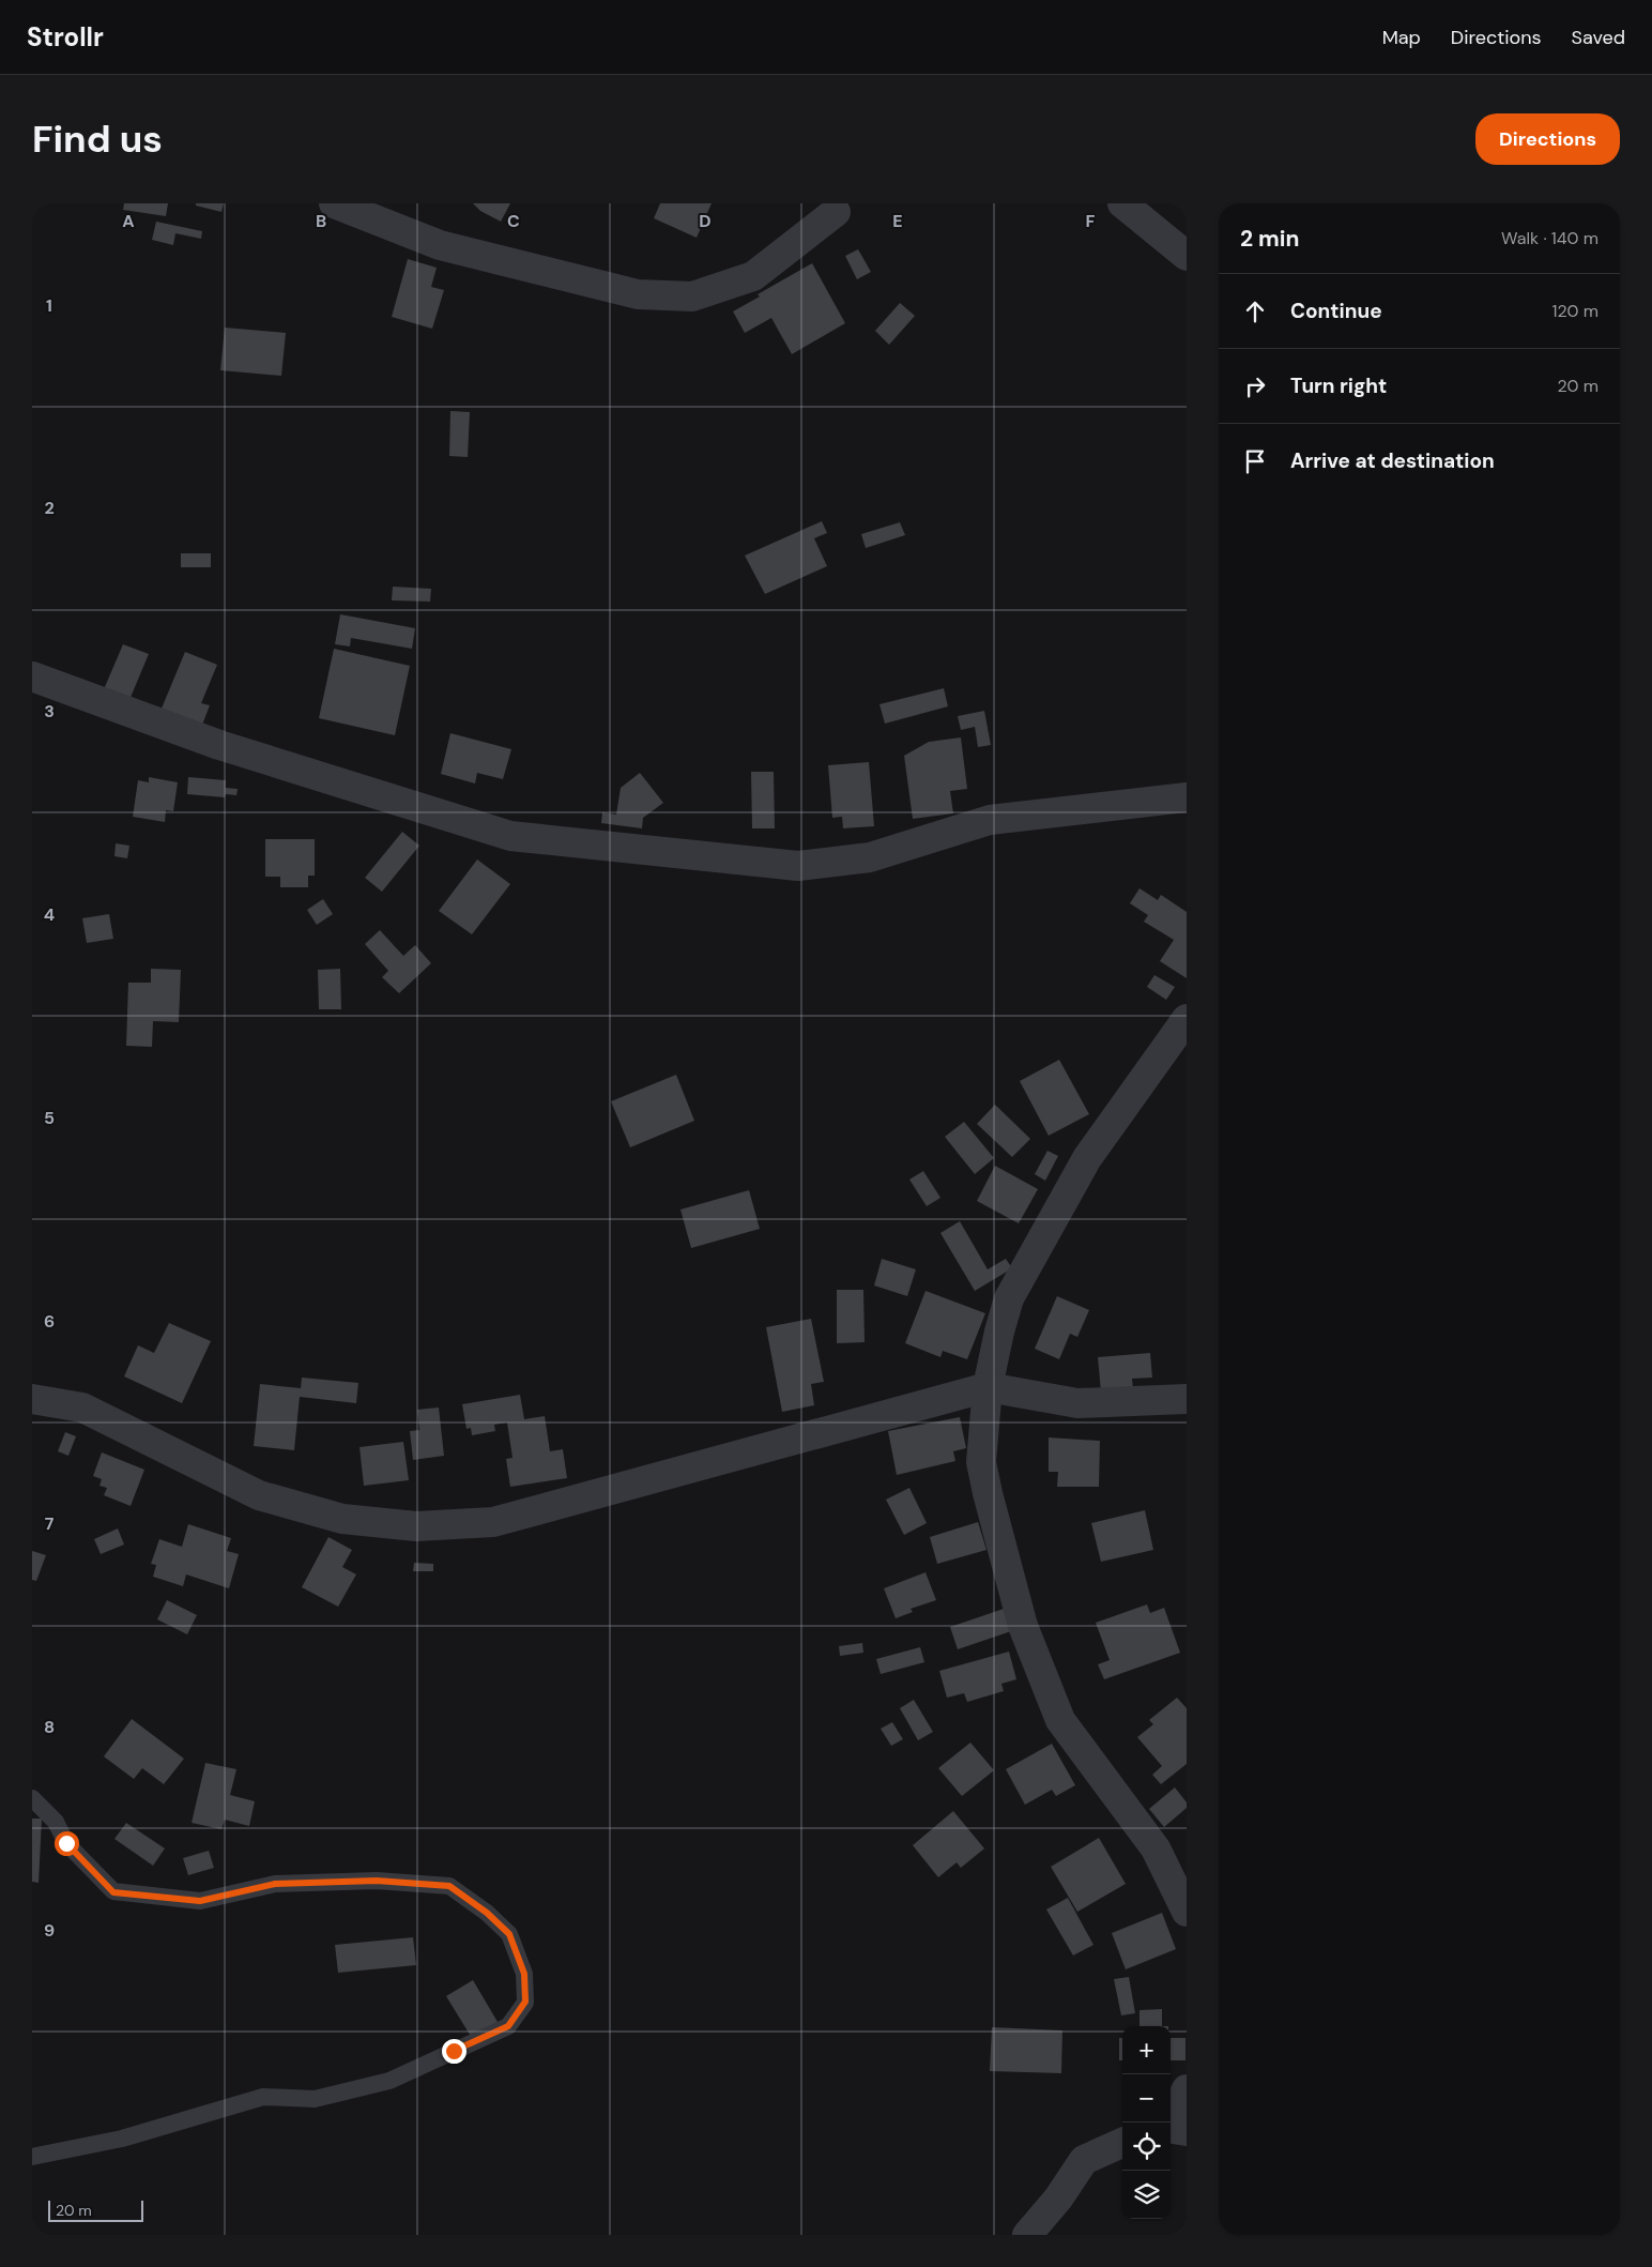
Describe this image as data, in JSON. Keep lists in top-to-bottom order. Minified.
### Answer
{"scale_bar":"20 m","page":{"header":"Strollr","nav":["Map","Directions","Saved"],"buttons":"Directions","title":"Find us","heading":["2 min","Walk · 140 m"],"list":[["Continue","120 m"],["Turn right","20 m"],"Arrive at destination"],"map_buttons":["+","−"],"scale":"20 m"},"grid":{"columns":["A","B","C","D","E","F"],"rows":["1","2","3","4","5","6","7","8","9"]}}
